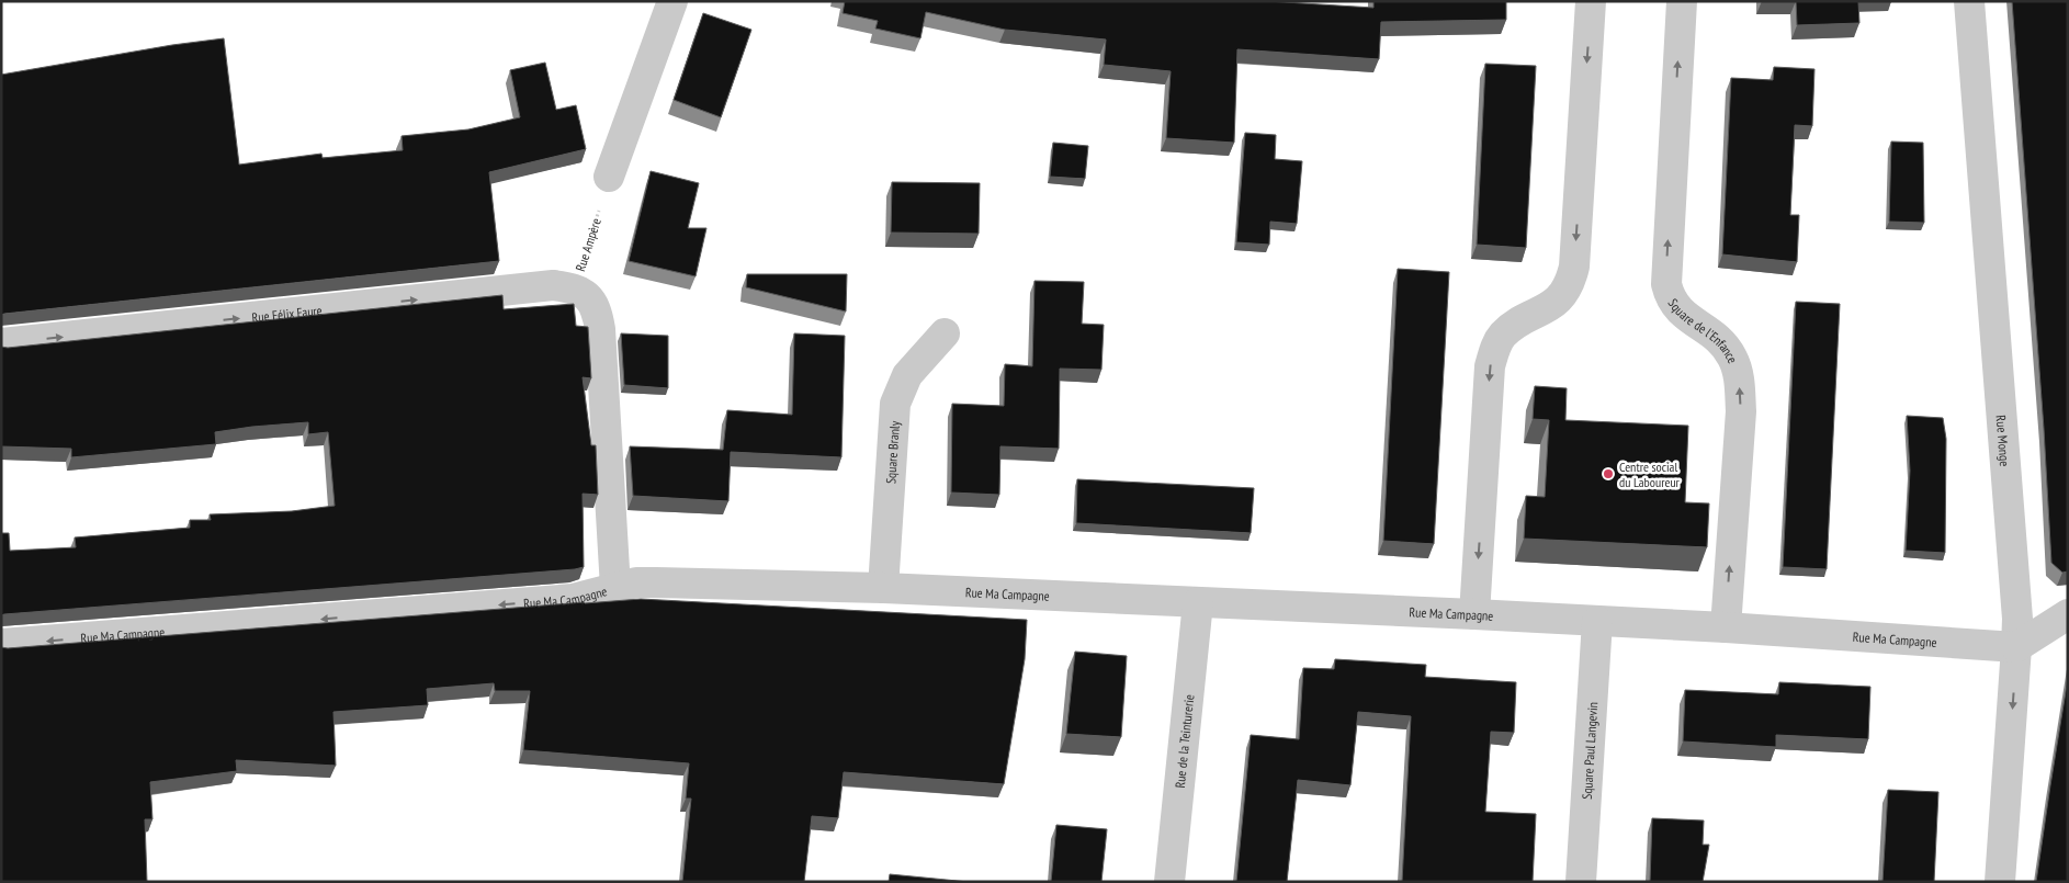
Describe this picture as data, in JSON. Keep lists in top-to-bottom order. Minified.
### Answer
{"streets":{"street":["Rue Ampère","Rue Félix Faure","Square de l'Enfance","Rue Monge","Square Branly","Rue Ma Campagne","Rue de la Teinturerie","Square Paul Langevin"]},"crossings":[["Rue Ampère","Rue Félix Faure"],["Rue Ampère","Rue Ma Campagne"],["Square de l'Enfance","Rue Ma Campagne"],["Rue Monge","Rue Ma Campagne"],["Square Branly","Rue Ma Campagne"],["Rue Ma Campagne","Rue de la Teinturerie"],["Rue Ma Campagne","Square Paul Langevin"]],"one_way":["Rue Félix Faure"],"places":["Centre social du Laboureur"]}
